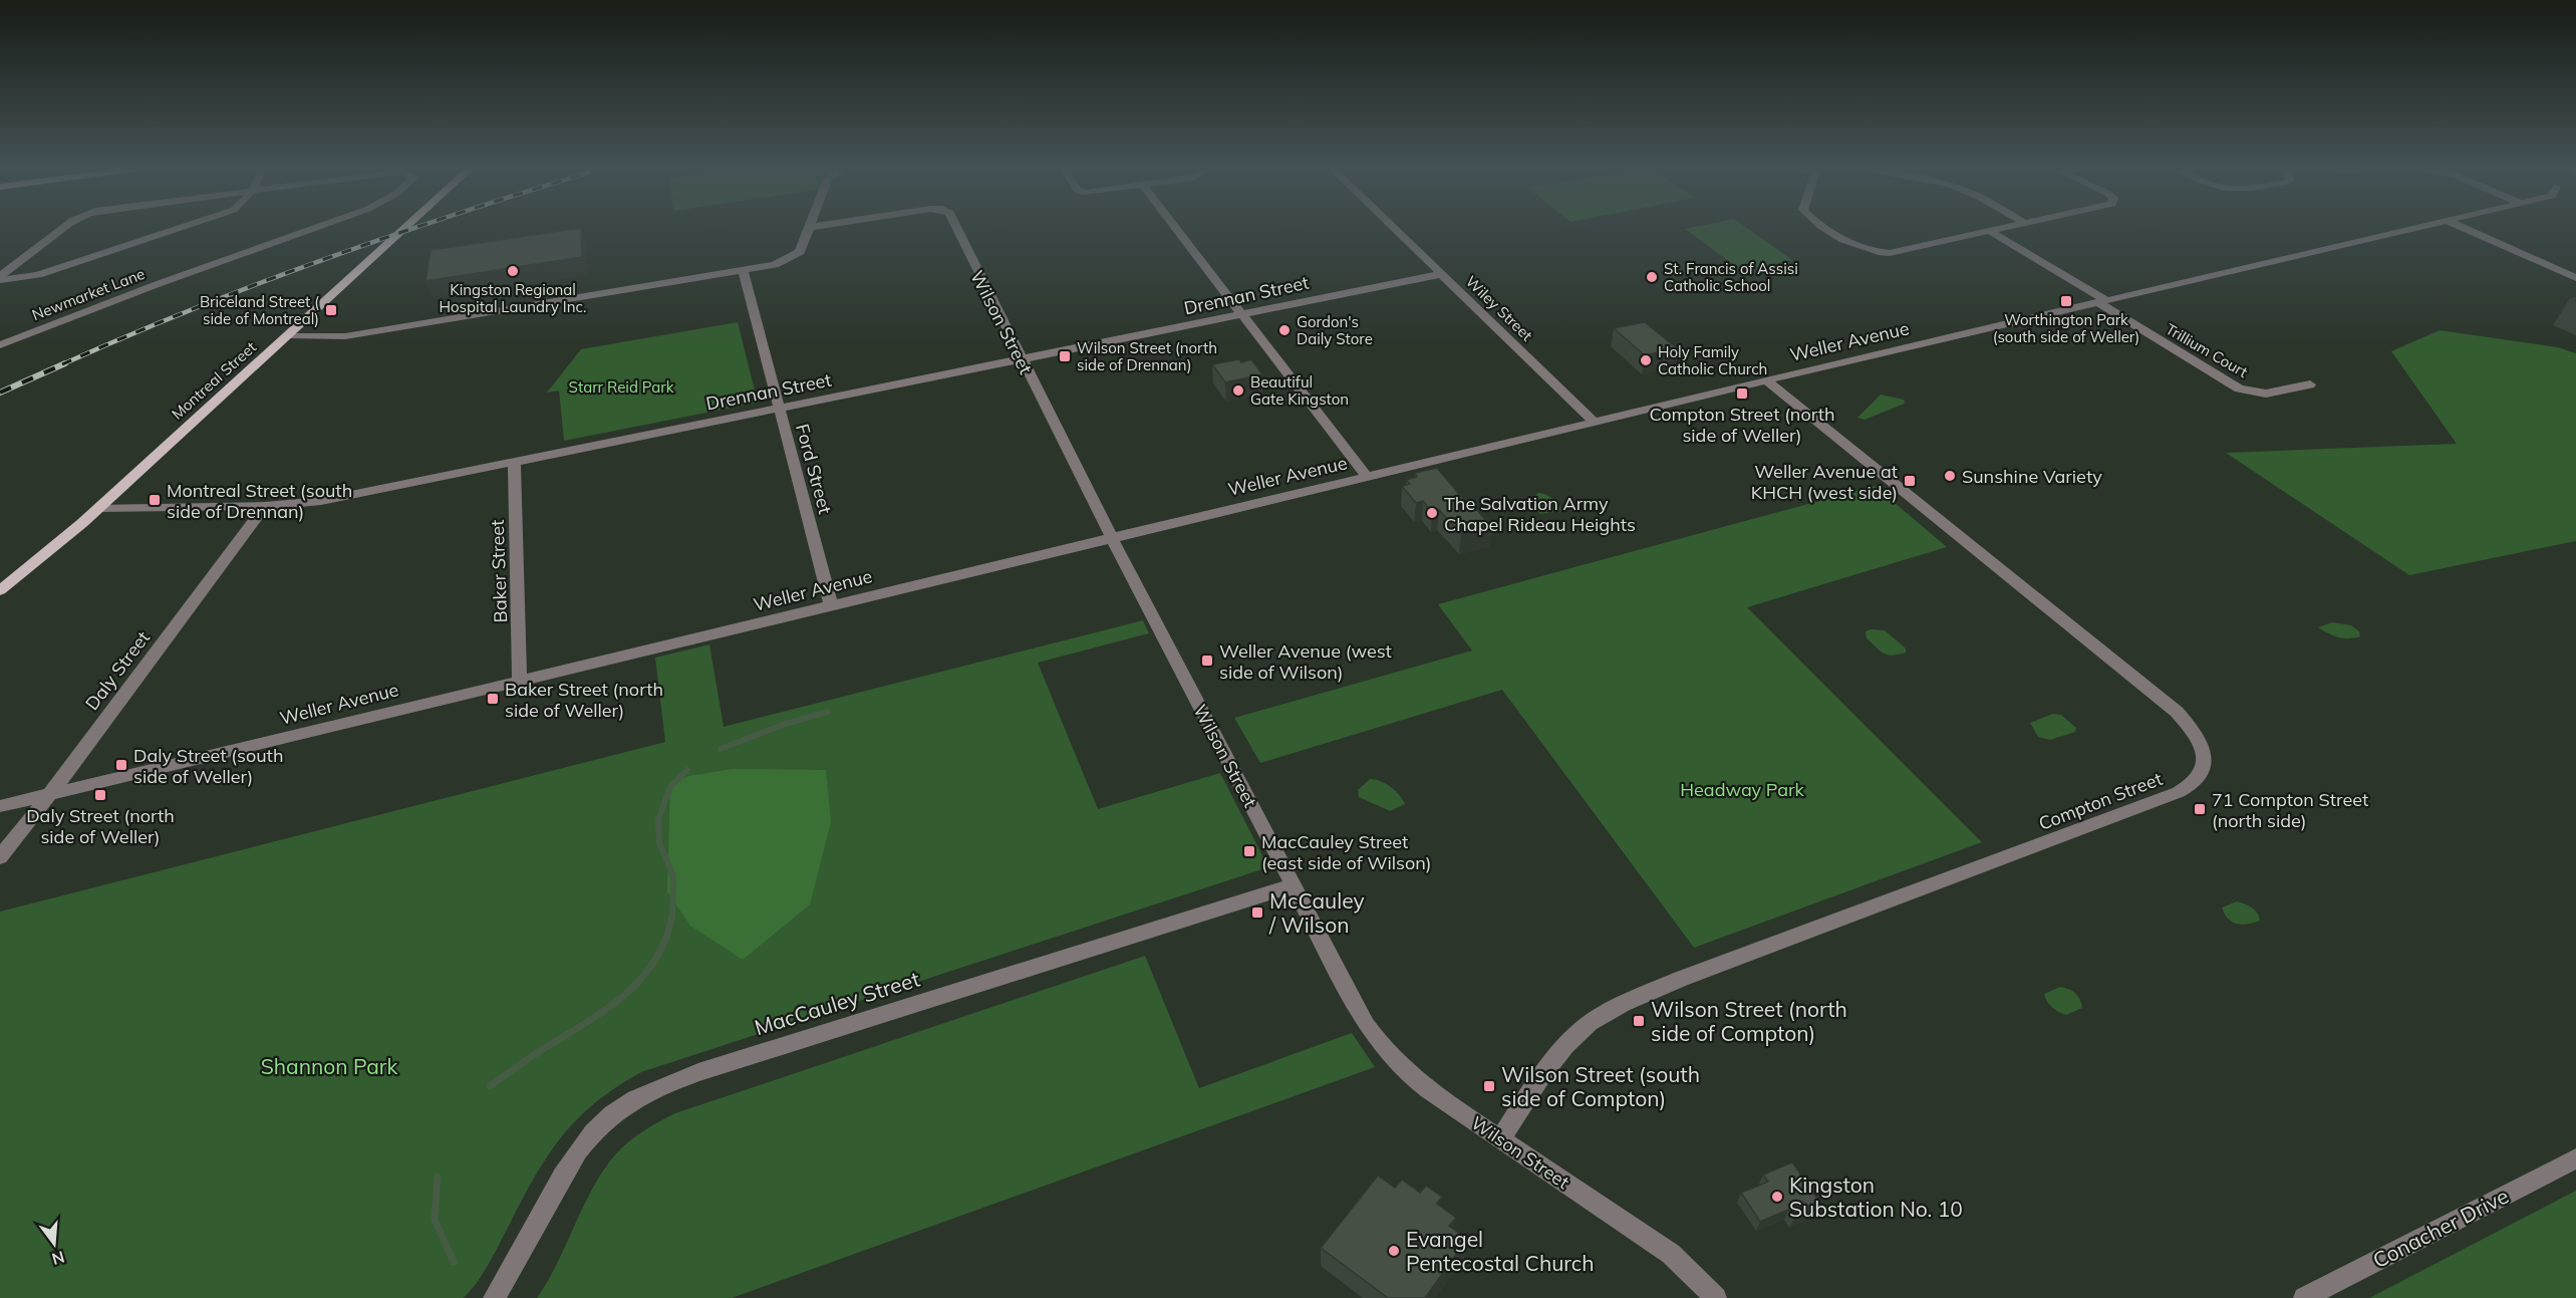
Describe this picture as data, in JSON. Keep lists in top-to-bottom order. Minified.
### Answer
{"streets":{"main road":["Montreal Street"],"street":["Newmarket Lane","Drennan Street","Wiley Street","Wilson Street","Weller Avenue","Trillium Court","Ford Street","Baker Street","Daly Street","Compton Street","MacCauley Street","Conacher Drive"]},"crossings":[["Drennan Street","Wiley Street"],["Drennan Street","Wilson Street"],["Drennan Street","Montreal Street"],["Drennan Street","Ford Street"],["Drennan Street","Baker Street"],["Drennan Street","Daly Street"],["Wiley Street","Weller Avenue"],["Wilson Street","Weller Avenue"],["Wilson Street","Compton Street"],["Wilson Street","MacCauley Street"],["Weller Avenue","Trillium Court"],["Weller Avenue","Ford Street"],["Weller Avenue","Baker Street"],["Weller Avenue","Daly Street"],["Weller Avenue","Compton Street"]],"parks":["Starr Reid Park","Headway Park","Shannon Park"],"places":{"other":["Kingston Regional Hospital Laundry Inc.","St. Francis of Assisi Catholic School","Gordon's Daily Store","Holy Family Catholic Church","Beautiful Gate Kingston","Sunshine Variety","The Salvation Army Chapel Rideau Heights","Kingston Substation No. 10","Evangel Pentecostal Church"],"transit":["Worthington Park (south side of Weller)","Briceland Street ( side of Montreal)","Wilson Street (north side of Drennan)","Compton Street (north side of Weller)","Weller Avenue at KHCH (west side)","Montreal Street (south side of Drennan)","Weller Avenue (west side of Wilson)","Baker Street (north side of Weller)","Daly Street (south side of Weller)","Daly Street (north side of Weller)","71 Compton Street (north side)","MacCauley Street (east side of Wilson)","McCauley / Wilson","Wilson Street (north side of Compton)","Wilson Street (south side of Compton)"]},"north":"bottom"}
